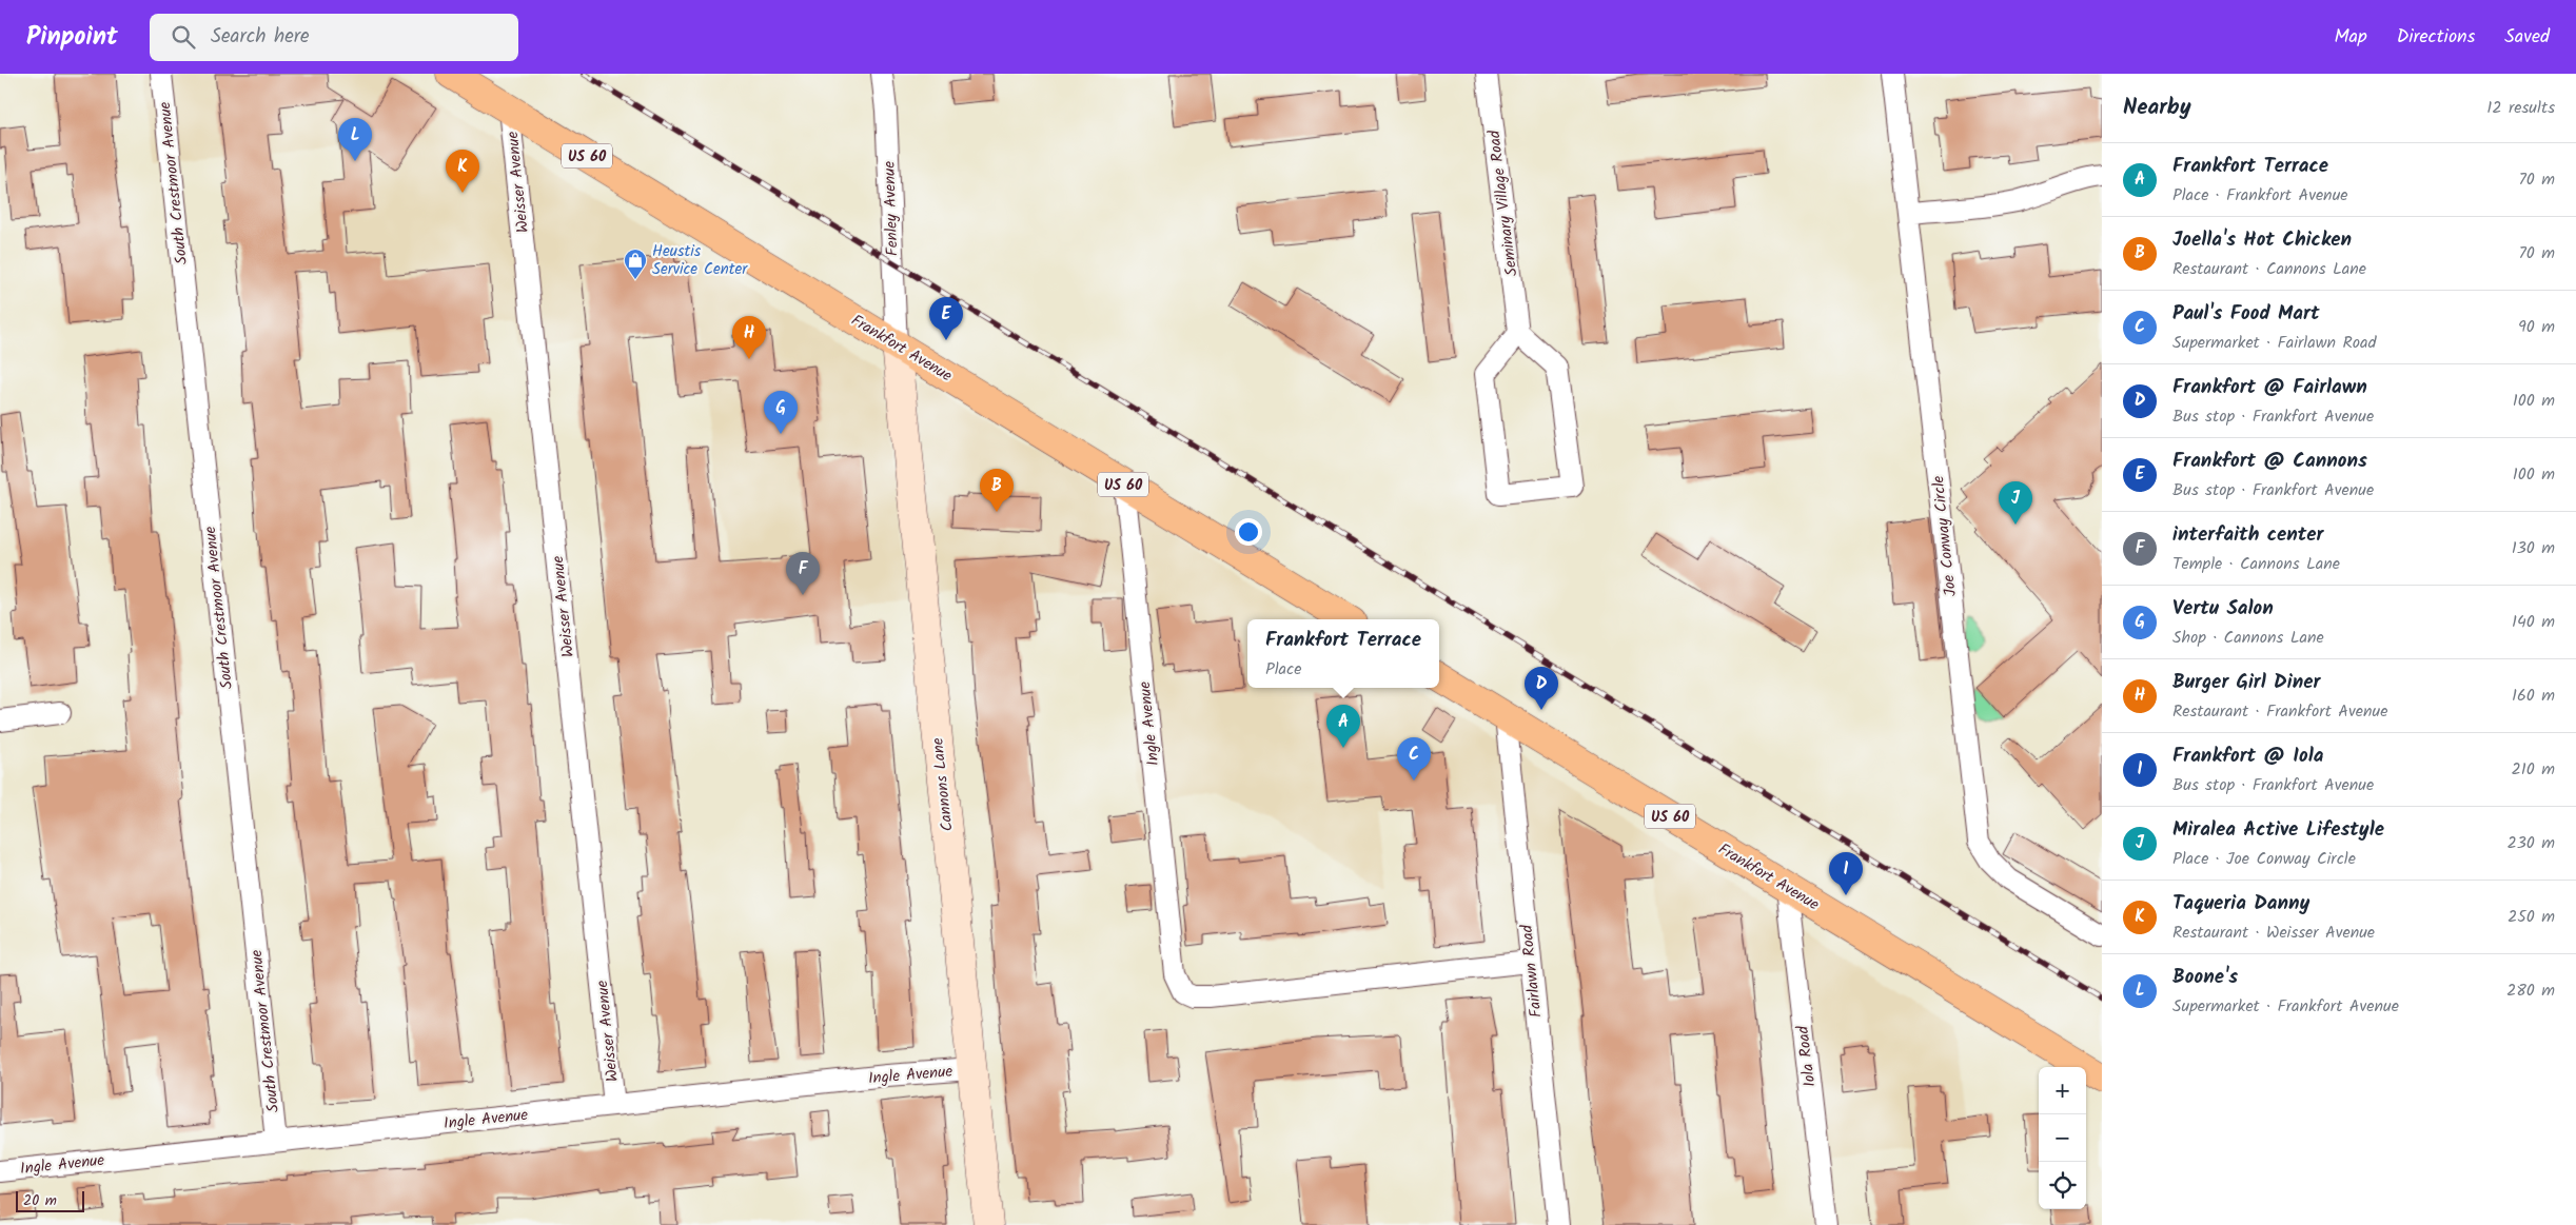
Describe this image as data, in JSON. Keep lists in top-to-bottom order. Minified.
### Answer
{"streets":{"main road":["US 60","Frankfort Avenue","Cannons Lane"],"street":["Weisser Avenue","South Crestmoor Avenue","Seminary Village Road","Fenley Avenue","Joe Conway Circle","Ingle Avenue","Fairlawn Road","Iola Road"]},"crossings":[["Weisser Avenue","Frankfort Avenue"],["Weisser Avenue","Ingle Avenue"],["South Crestmoor Avenue","Ingle Avenue"],["Fenley Avenue","Frankfort Avenue"],["Fenley Avenue","Cannons Lane"],["Frankfort Avenue","Ingle Avenue"],["Frankfort Avenue","Cannons Lane"],["Frankfort Avenue","Fairlawn Road"],["Frankfort Avenue","Iola Road"],["Ingle Avenue","Cannons Lane"],["Ingle Avenue","Fairlawn Road"]],"places":{"shop":["Heustis Service Center"]},"scale_bar":"20 m","page":{"header":"Pinpoint","search":"Search here","nav":["Map","Directions","Saved"],"heading":["Nearby","12 results"],"pins":["L","K","E","H","G","B","J","F","D","A","C","I"],"list":[{"mark":"A","name":"Frankfort Terrace","note":"Place · Frankfort Avenue","value":"70 m"},{"mark":"B","name":"Joella's Hot Chicken","note":"Restaurant · Cannons Lane","value":"70 m"},{"mark":"C","name":"Paul's Food Mart","note":"Supermarket · Fairlawn Road","value":"90 m"},{"mark":"D","name":"Frankfort @ Fairlawn","note":"Bus stop · Frankfort Avenue","value":"100 m"},{"mark":"E","name":"Frankfort @ Cannons","note":"Bus stop · Frankfort Avenue","value":"100 m"},{"mark":"F","name":"interfaith center","note":"Temple · Cannons Lane","value":"130 m"},{"mark":"G","name":"Vertu Salon","note":"Shop · Cannons Lane","value":"140 m"},{"mark":"H","name":"Burger Girl Diner","note":"Restaurant · Frankfort Avenue","value":"160 m"},{"mark":"I","name":"Frankfort @ Iola","note":"Bus stop · Frankfort Avenue","value":"210 m"},{"mark":"J","name":"Miralea Active Lifestyle","note":"Place · Joe Conway Circle","value":"230 m"},{"mark":"K","name":"Taqueria Danny","note":"Restaurant · Weisser Avenue","value":"250 m"},{"mark":"L","name":"Boone's","note":"Supermarket · Frankfort Avenue","value":"280 m"}],"popup":["Frankfort Terrace","Place"],"map_buttons":["+","−"],"scale":"20 m"}}
